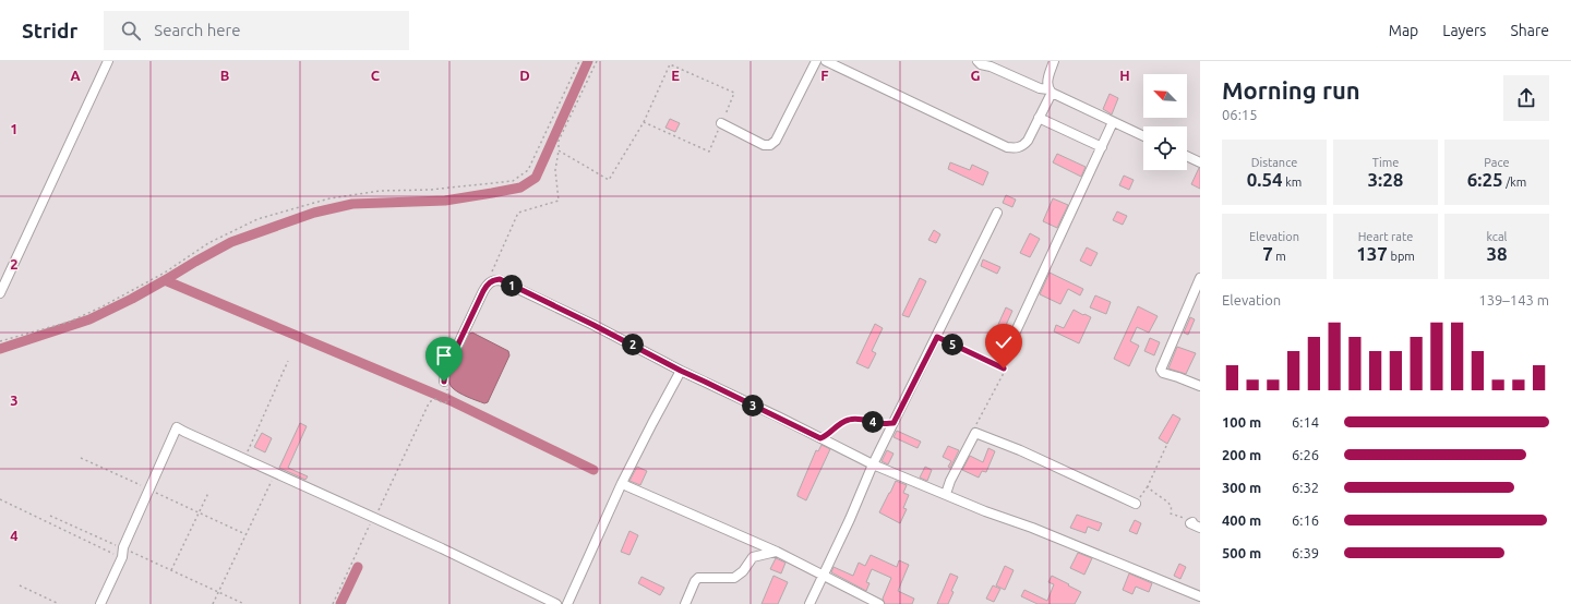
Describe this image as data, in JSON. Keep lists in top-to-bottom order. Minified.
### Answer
{"north":"top left","page":{"header":"Stridr","search":"Search here","nav":["Map","Layers","Share"],"heading":["Morning run","06:15"],"stats":[["Distance","0.54 km"],["Time","3:28"],["Pace","6:25 /km"],["Elevation","7 m"],["Heart rate","137 bpm"],["kcal","38"]],"pins":["1","2","5","3","4"],"chart":["Elevation","139–143 m"],"list":[{"name":"100 m","note":"6:14"},{"name":"200 m","note":"6:26"},{"name":"300 m","note":"6:32"},{"name":"400 m","note":"6:16"},{"name":"500 m","note":"6:39"}]},"grid":{"columns":["A","B","C","D","E","F","G","H"],"rows":["1","2","3","4"]}}
